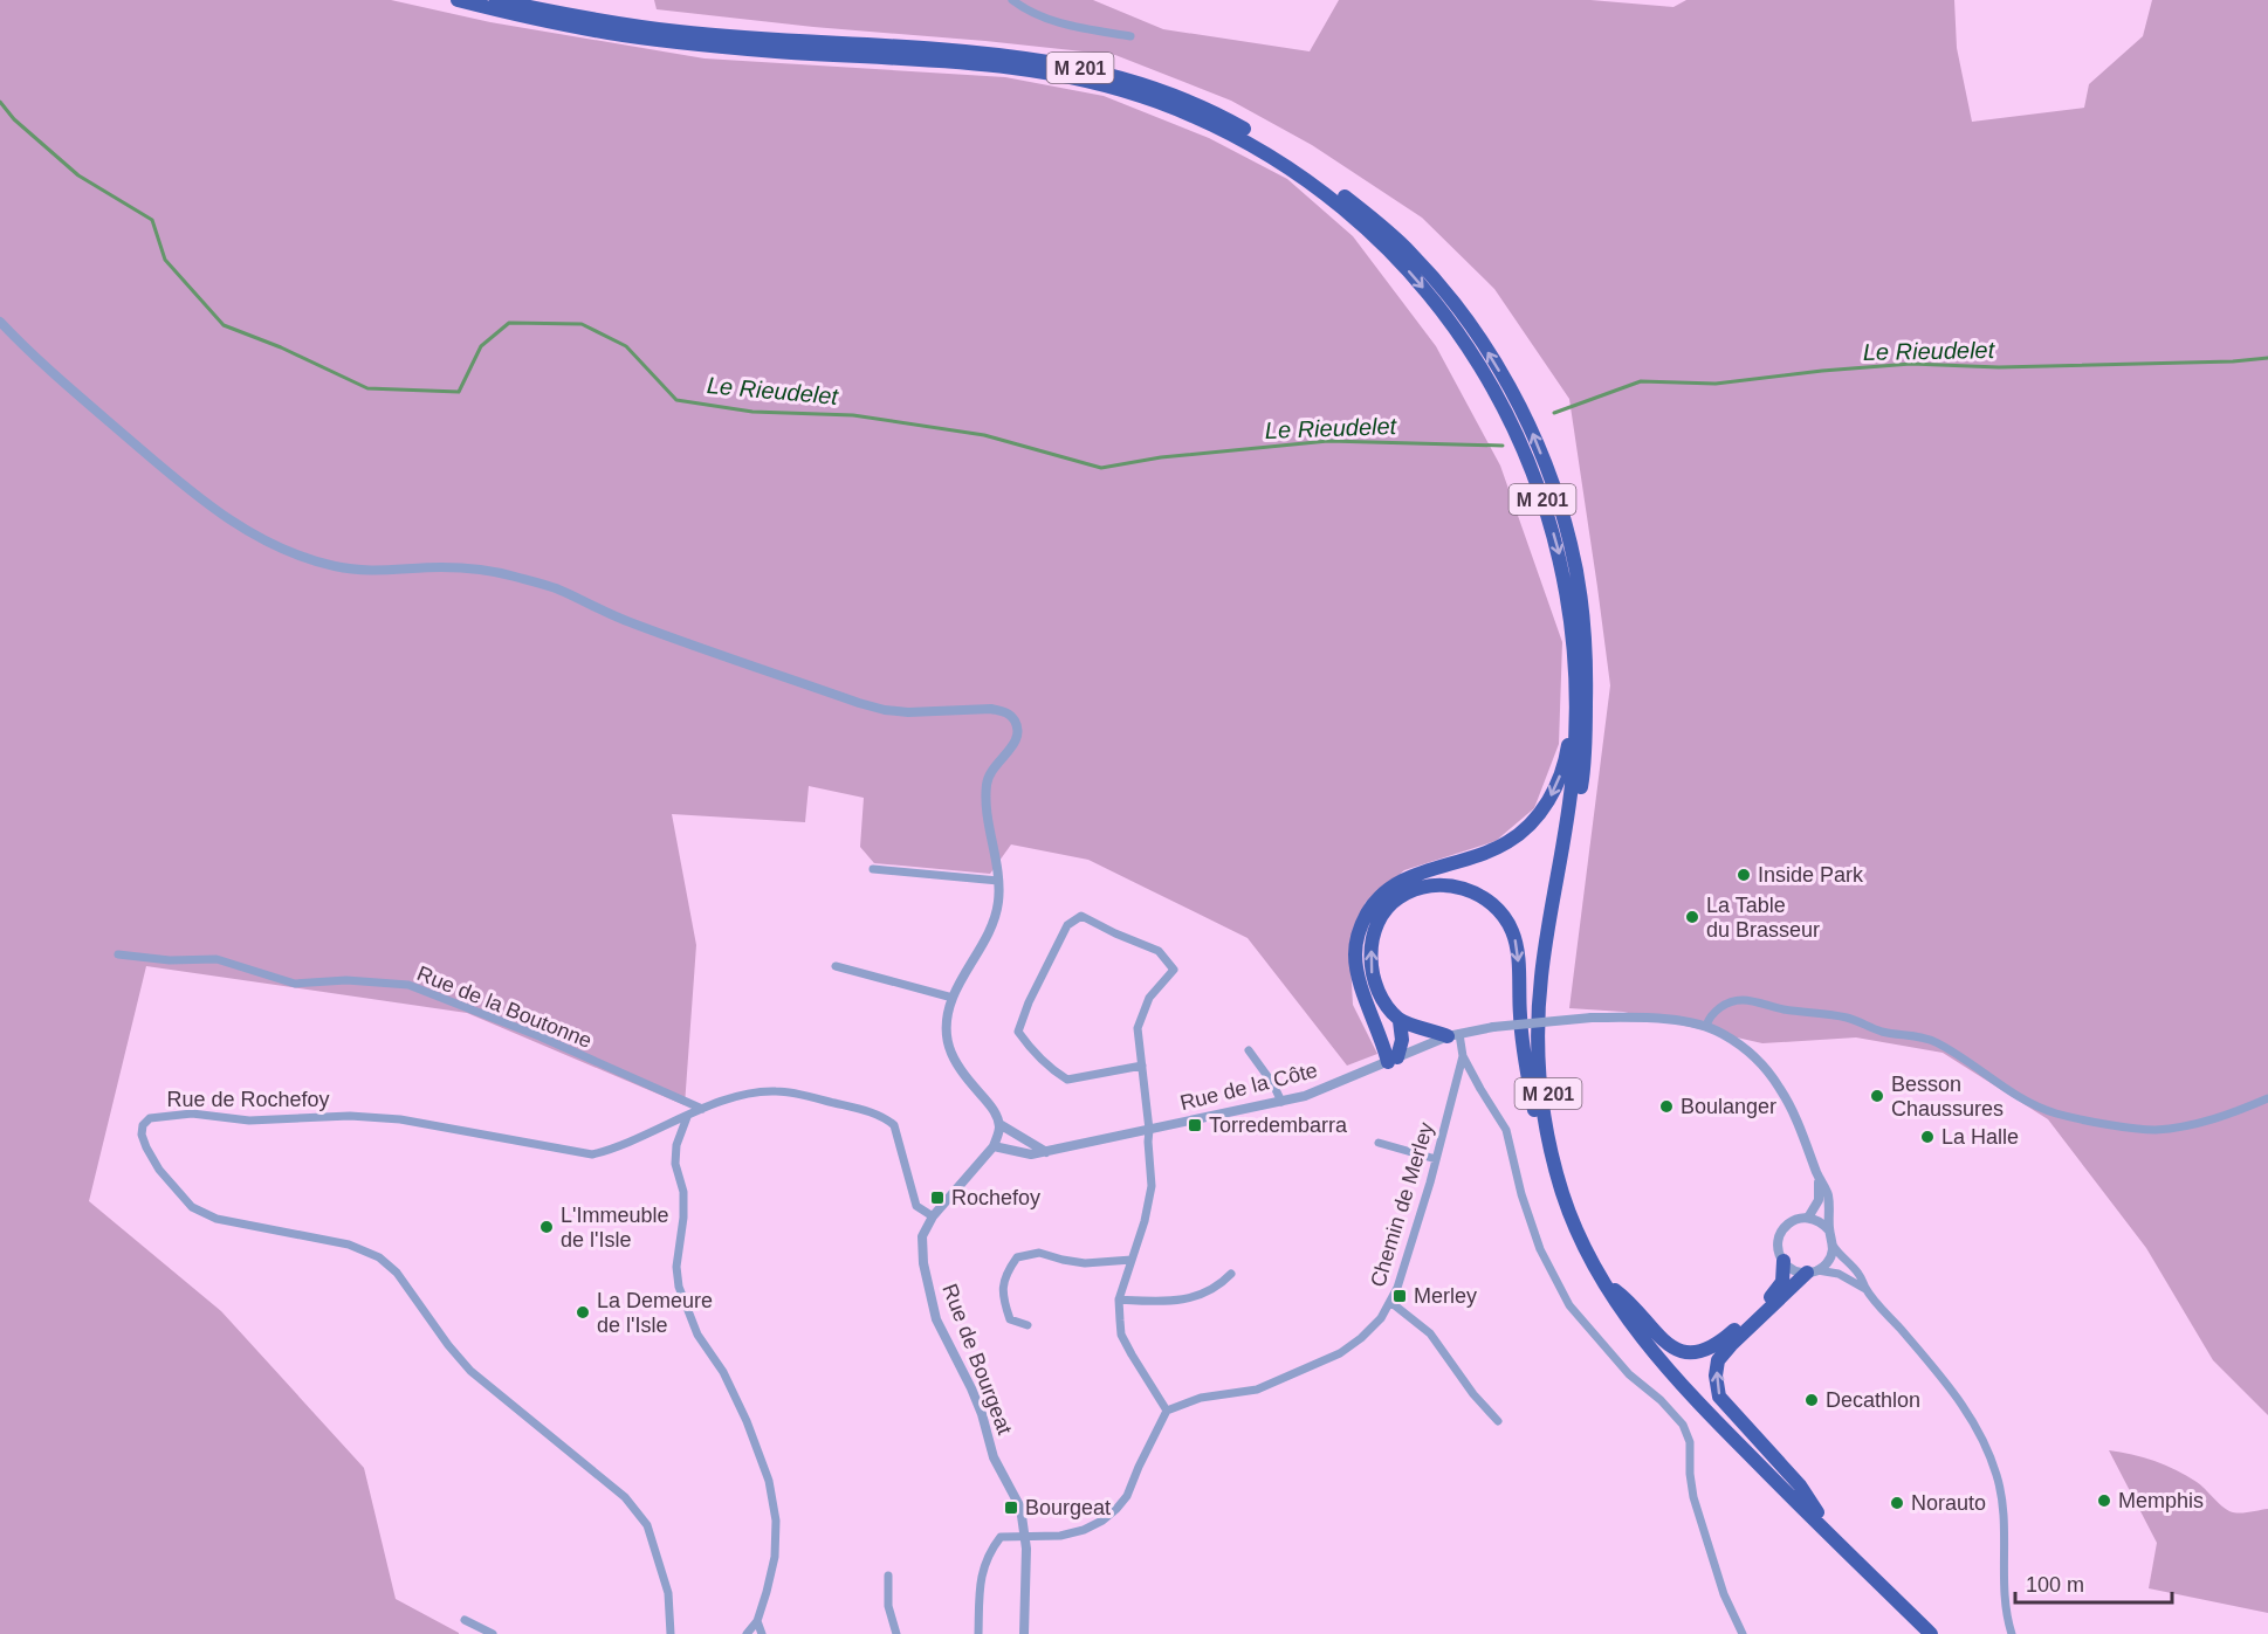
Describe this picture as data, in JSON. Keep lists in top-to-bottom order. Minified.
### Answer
{"streets":{"highway":["M 201"],"street":["Rue de la Boutonne","Rue de la Côte","Rue de Rochefoy","Chemin de Merley","Rue de Bourgeat"]},"crossings":[["Rue de la Boutonne","Rue de Rochefoy"],["Rue de la Côte","Chemin de Merley"],["Rue de la Côte","Rue de Bourgeat"],["Rue de Rochefoy","Rue de Bourgeat"]],"water":["Le Rieudelet"],"places":{"other":["Inside Park","La Table du Brasseur","Besson Chaussures","Boulanger","La Halle","L'Immeuble de l'Isle","La Demeure de l'Isle","Decathlon","Memphis","Norauto"],"transit":["Torredembarra","Rochefoy","Merley","Bourgeat"]},"scale_bar":"100 m"}
